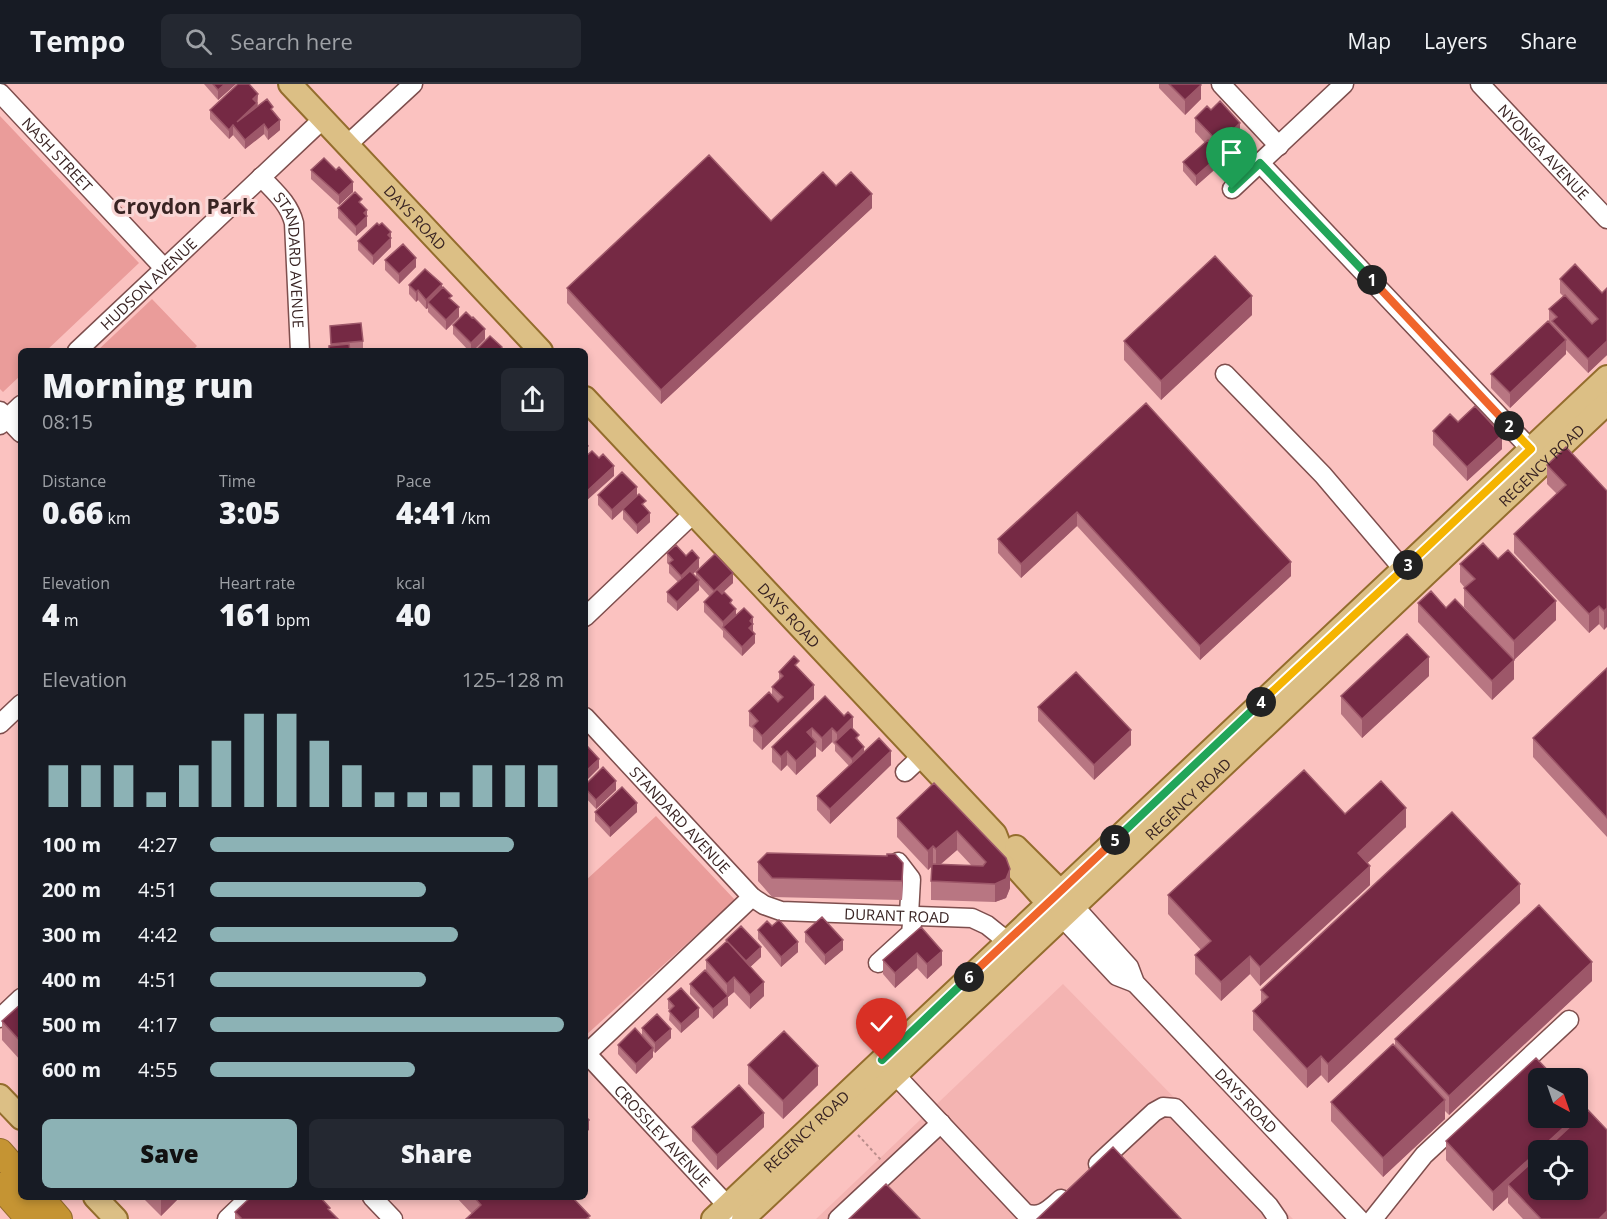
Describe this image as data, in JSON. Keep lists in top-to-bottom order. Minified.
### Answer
{"streets":{"main road":["DAYS ROAD","REGENCY ROAD"],"street":["NYONGA AVENUE","NASH STREET","STANDARD AVENUE","HUDSON AVENUE","DURANT ROAD","CROSSLEY AVENUE"]},"crossings":[["NASH STREET","HUDSON AVENUE"],["DAYS ROAD","HUDSON AVENUE"],["DAYS ROAD","REGENCY ROAD"],["STANDARD AVENUE","HUDSON AVENUE"],["STANDARD AVENUE","DURANT ROAD"],["REGENCY ROAD","DURANT ROAD"],["REGENCY ROAD","CROSSLEY AVENUE"]],"districts":["Croydon Park"],"north":"bottom right","page":{"header":"Tempo","search":"Search here","nav":["Map","Layers","Share"],"pins":["1","2","3","4","5","6"],"heading":["Morning run","08:15"],"stats":[["Distance","0.66 km"],["Time","3:05"],["Pace","4:41 /km"],["Elevation","4 m"],["Heart rate","161 bpm"],["kcal","40"]],"chart":["Elevation","125–128 m"],"list":[{"name":"100 m","note":"4:27"},{"name":"200 m","note":"4:51"},{"name":"300 m","note":"4:42"},{"name":"400 m","note":"4:51"},{"name":"500 m","note":"4:17"},{"name":"600 m","note":"4:55"}],"buttons":["Save","Share"]}}
